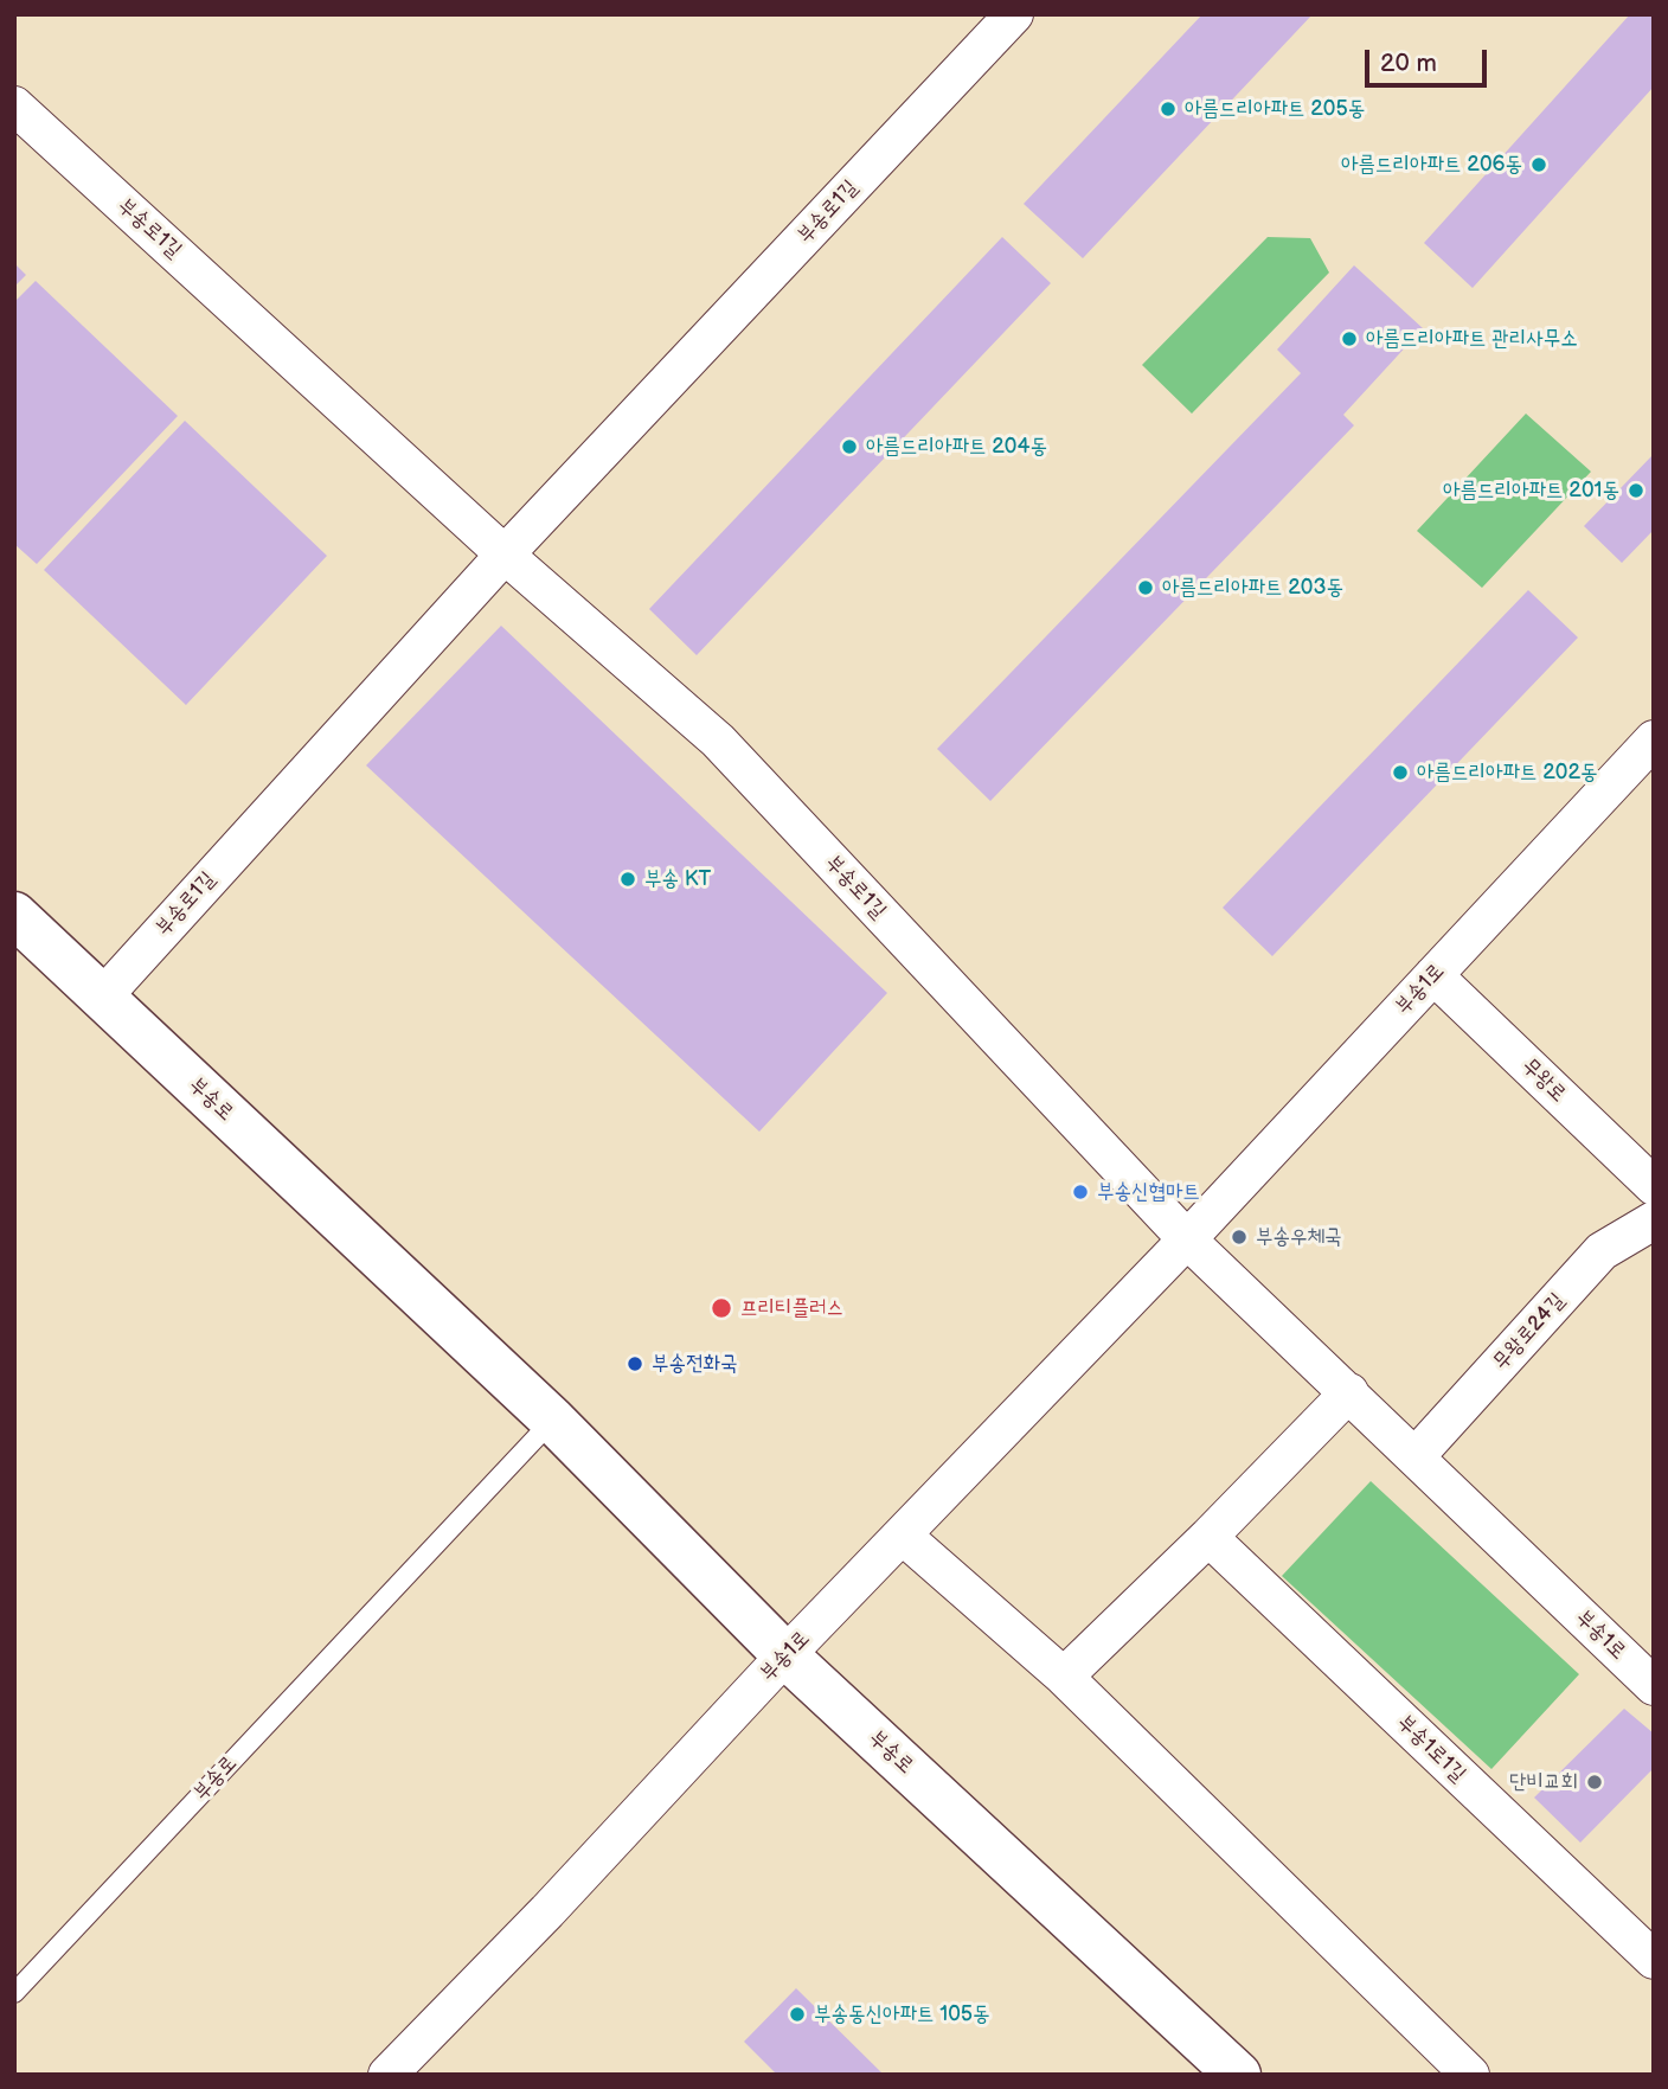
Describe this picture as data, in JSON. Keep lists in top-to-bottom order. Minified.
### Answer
{"streets":{"street":["부송로1길","부송1로","무왕로","부송로","무왕로24길","부송1로1길"]},"crossings":[["부송로1길","부송1로"],["부송로1길","부송로"],["부송1로","무왕로"],["부송1로","부송로"],["부송1로","무왕로24길"]],"places":["아름드리아파트 205동","아름드리아파트 206동","아름드리아파트 관리사무소","아름드리아파트 204동","아름드리아파트 201동","아름드리아파트 203동","아름드리아파트 202동","부송 KT","부송신협마트","부송우체국","프리티플러스","부송전화국","단비교회","부송동신아파트 105동"],"scale_bar":"20 m"}
